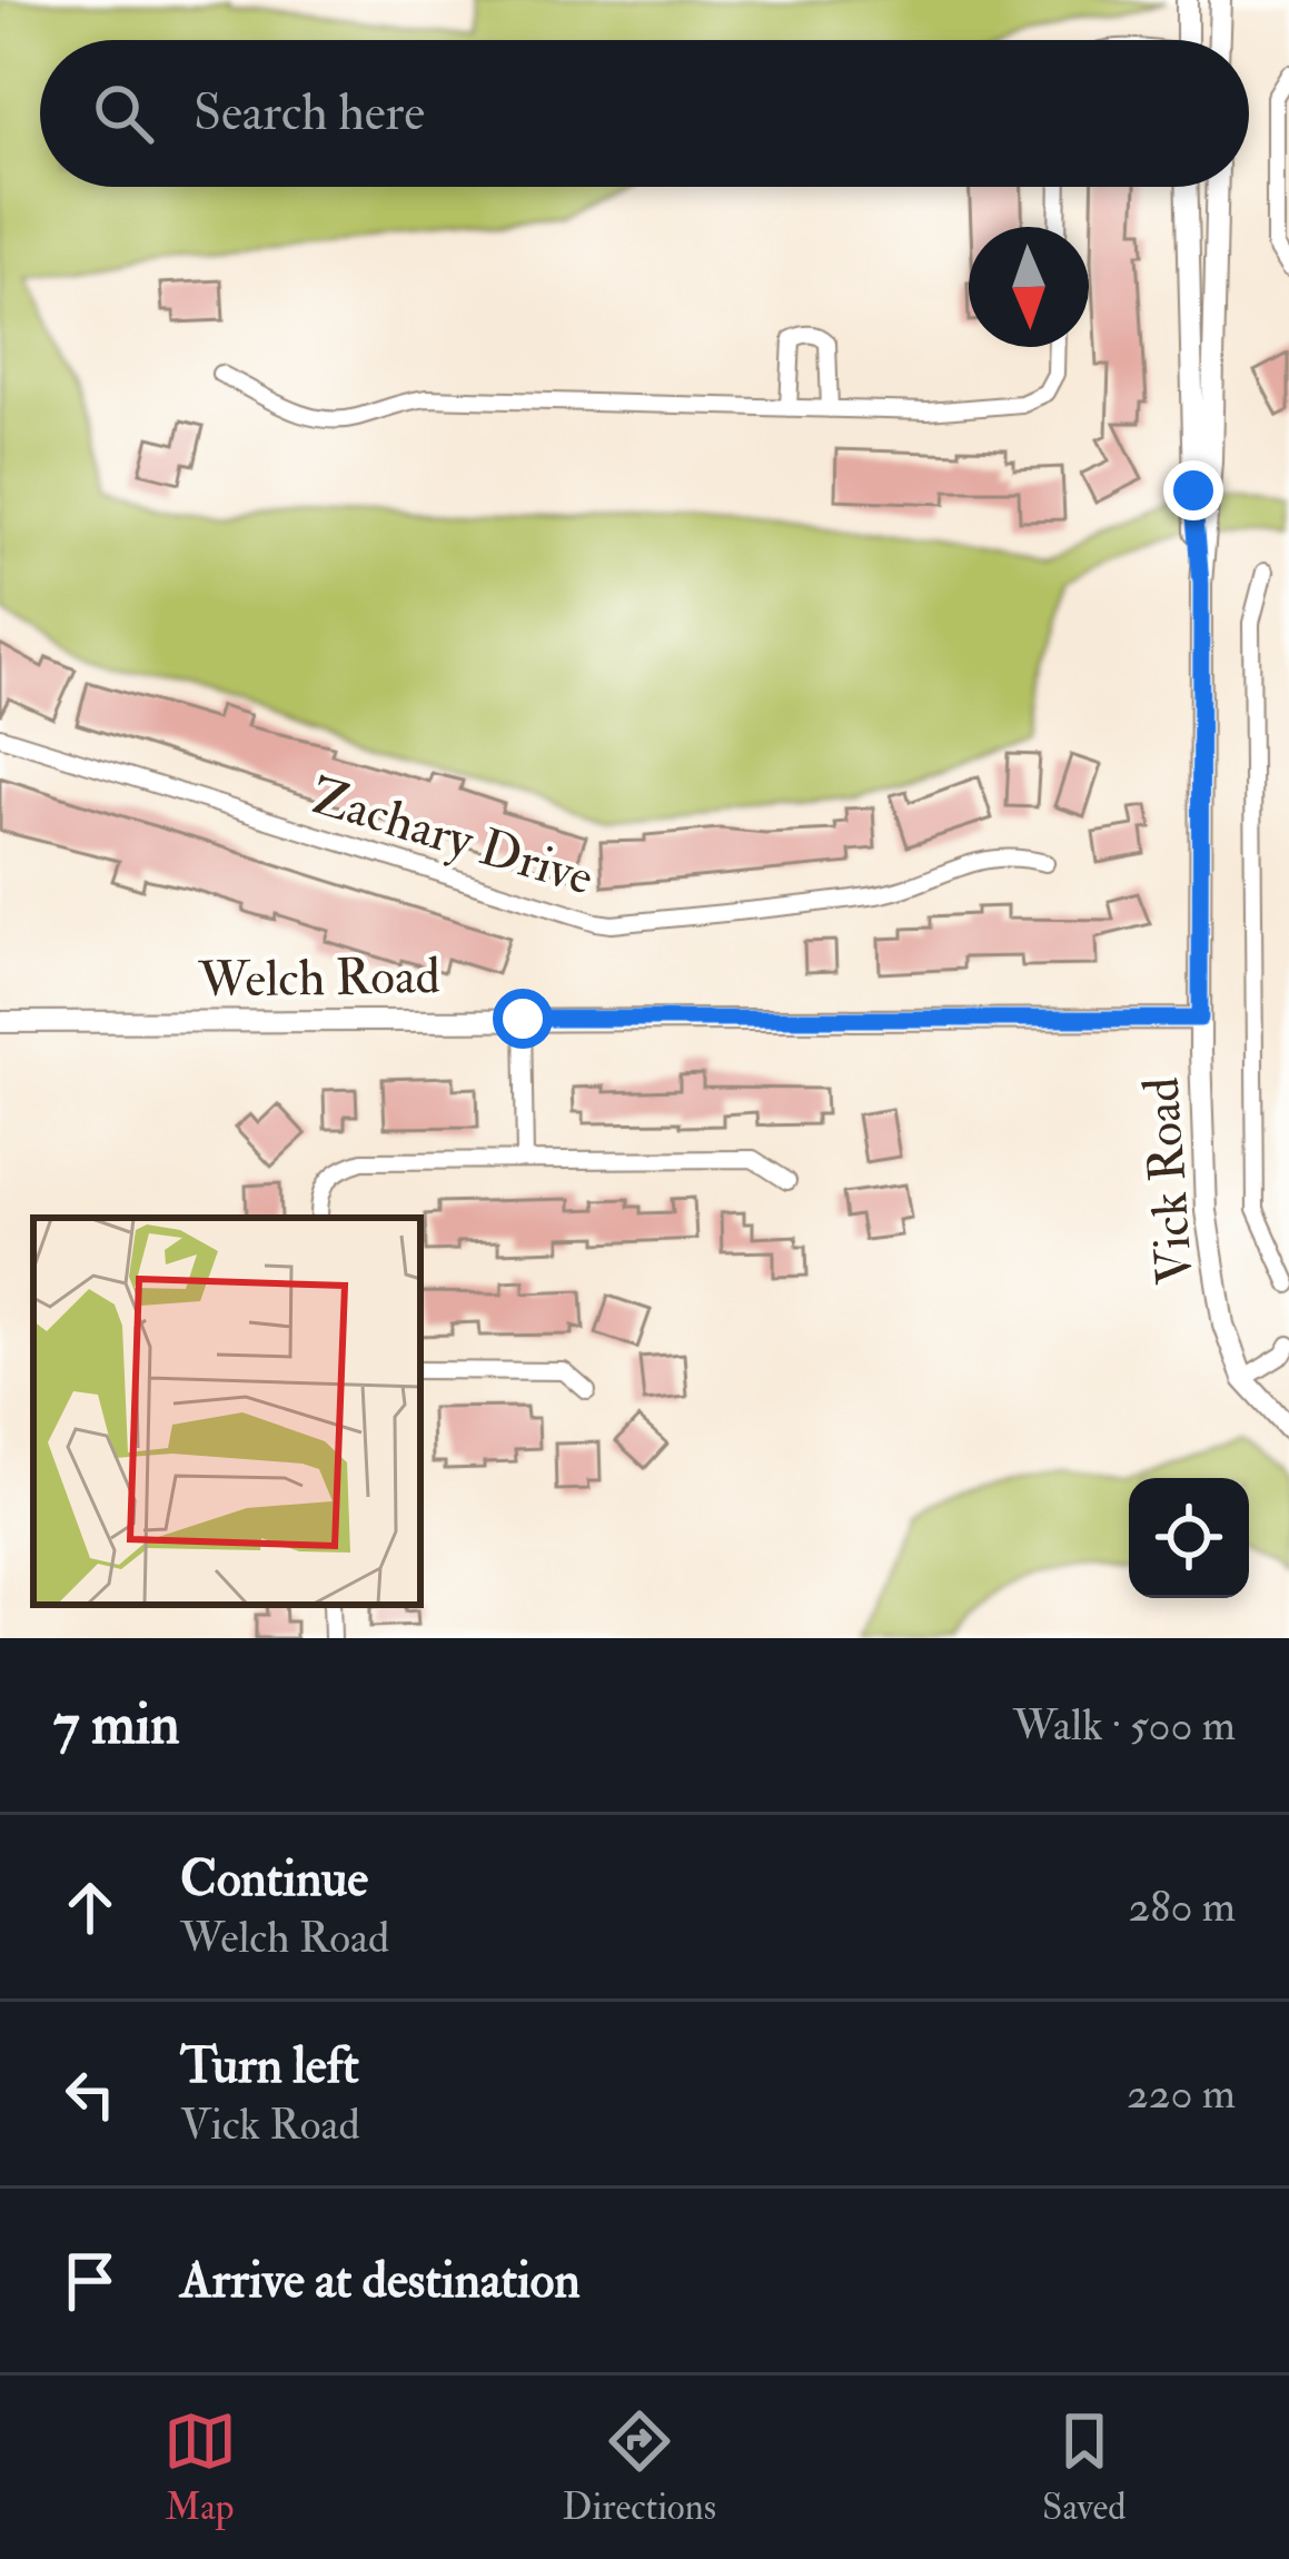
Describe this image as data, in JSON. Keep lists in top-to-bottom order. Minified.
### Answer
{"streets":{"street":["Zachary Drive","Welch Road","Vick Road"]},"crossings":[["Welch Road","Vick Road"]],"north":"bottom","page":{"search":"Search here","heading":["7 min","Walk · 500 m"],"list":[["Continue","Welch Road","280 m"],["Turn left","Vick Road","220 m"],"Arrive at destination"],"nav":["Map","Directions","Saved"]}}
